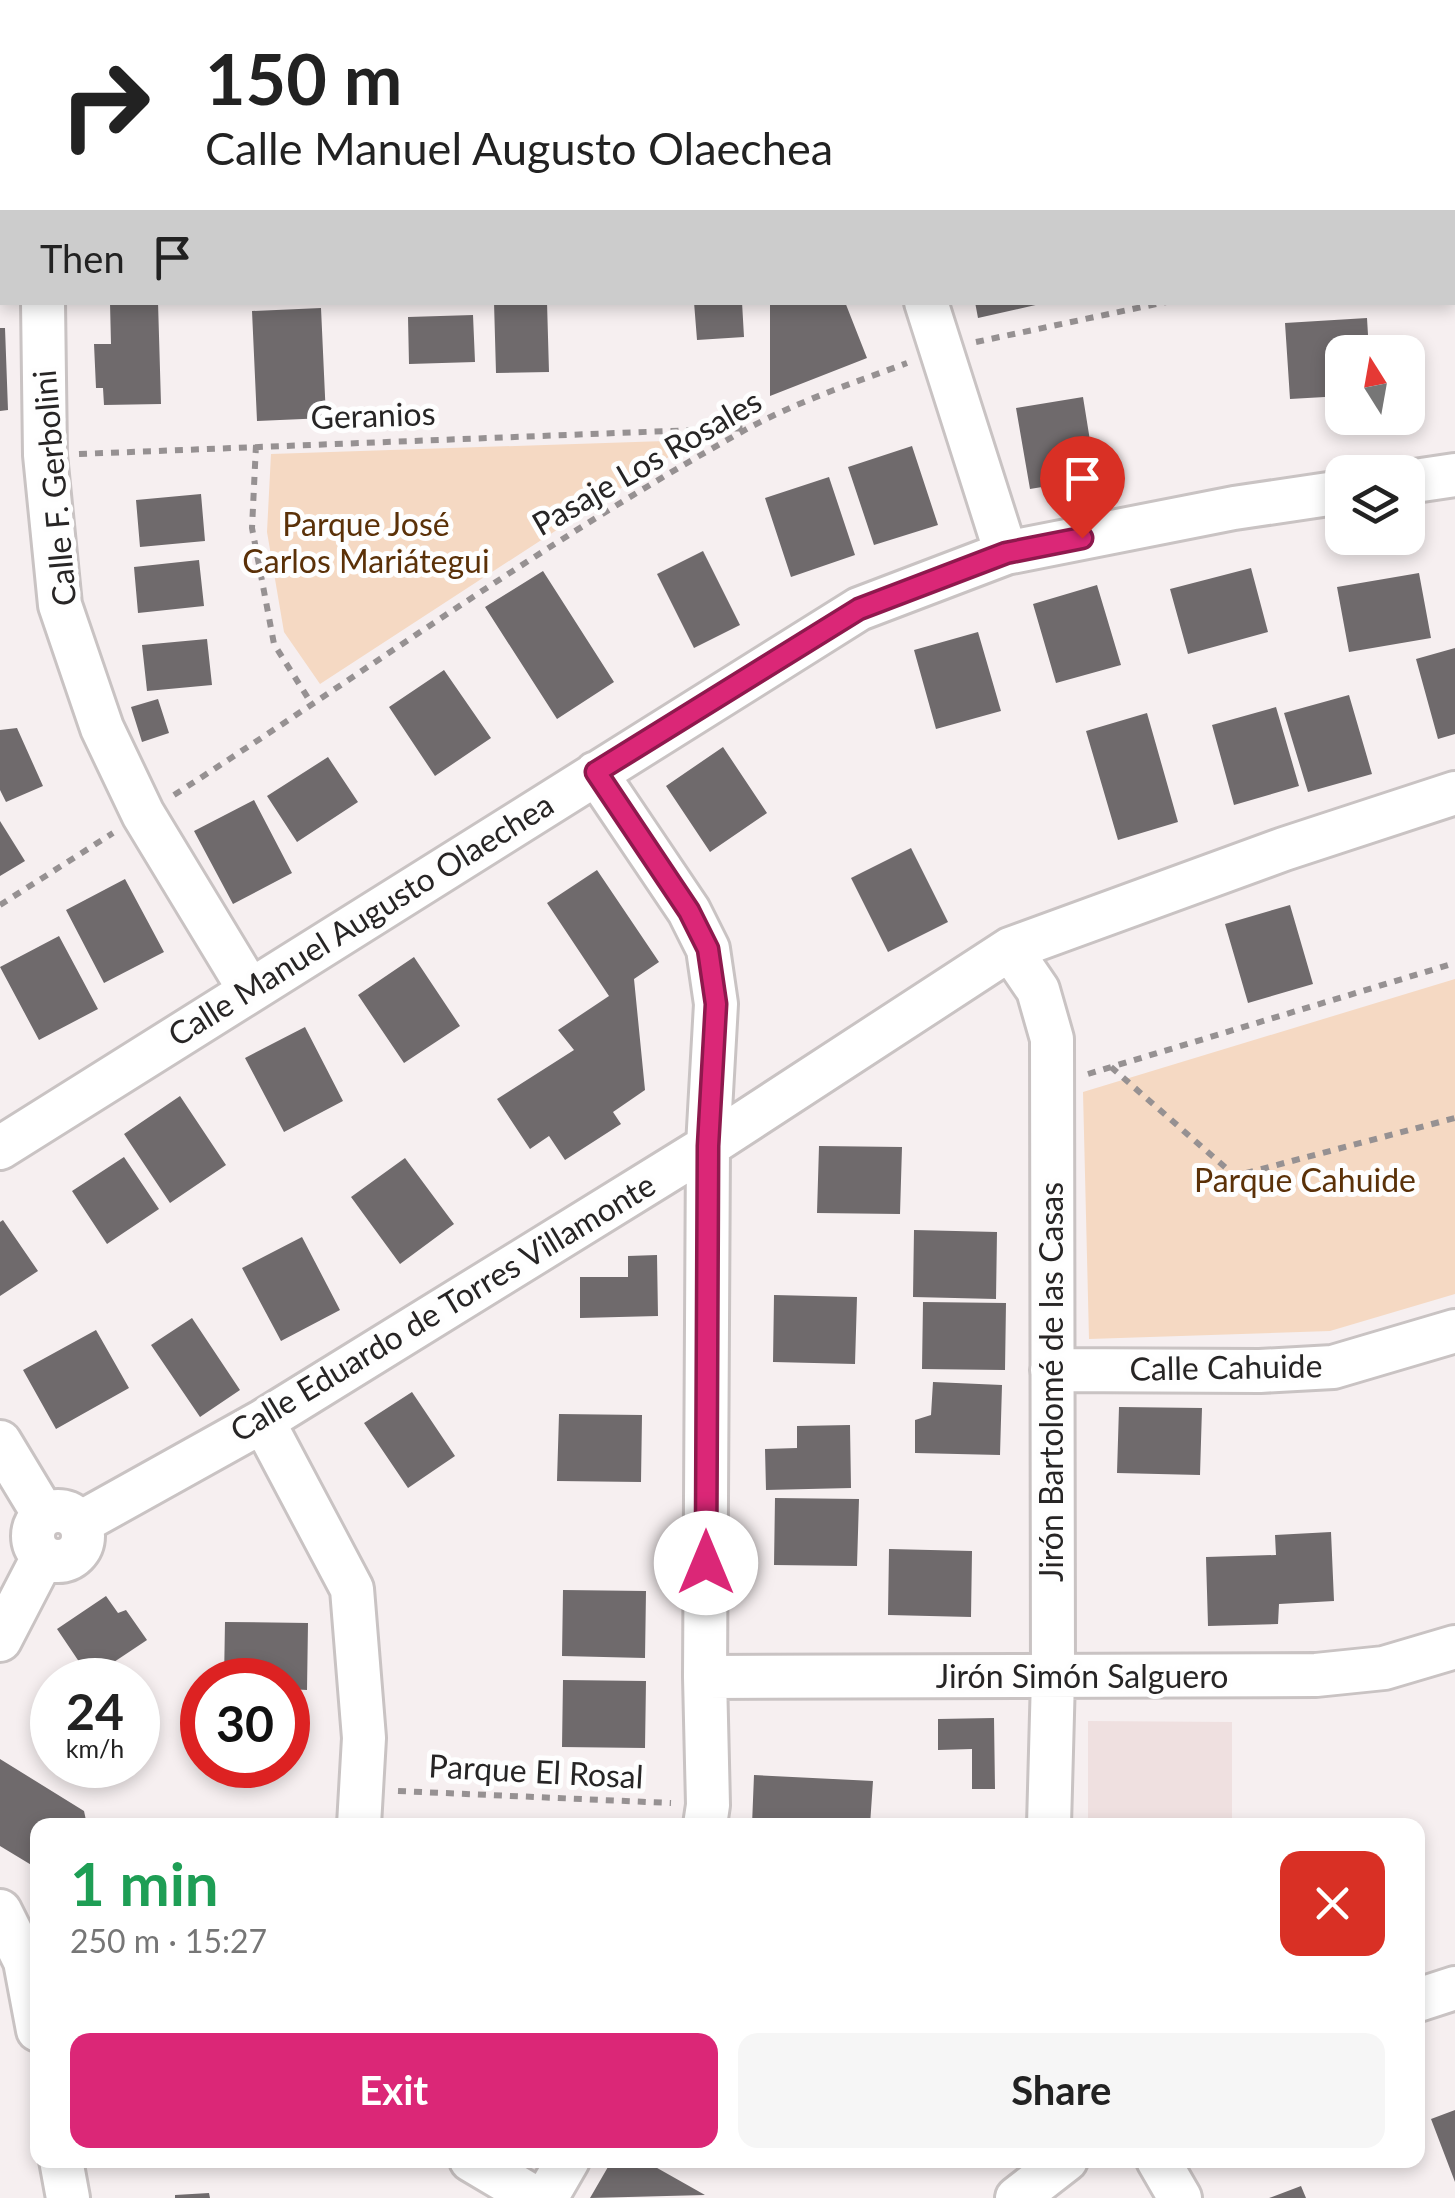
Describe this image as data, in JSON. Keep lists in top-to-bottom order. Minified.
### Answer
{"streets":{"street":["Calle F. Gerbolini","Calle Manuel Augusto Olaechea","Calle Eduardo de Torres Villamonte","Calle Cahuide","Jirón Bartolomé de las Casas","Jirón Simón Salguero"],"path":["Geranios","Pasaje Los Rosales","Parque El Rosal"]},"crossings":[["Geranios","Pasaje Los Rosales"],["Geranios","Calle F. Gerbolini"],["Pasaje Los Rosales","Calle F. Gerbolini"],["Calle F. Gerbolini","Calle Manuel Augusto Olaechea"],["Calle Eduardo de Torres Villamonte","Jirón Bartolomé de las Casas"],["Calle Cahuide","Jirón Bartolomé de las Casas"],["Jirón Bartolomé de las Casas","Jirón Simón Salguero"]],"parks":["Parque José Carlos Mariátegui","Parque Cahuide"],"north":"top","page":{"turn":["150 m","Calle Manuel Augusto Olaechea"],"then":"Then","speed":"24 km/h","limit":"30","heading":["1 min","250 m · 15:27"],"buttons":["Exit","Share"]}}
